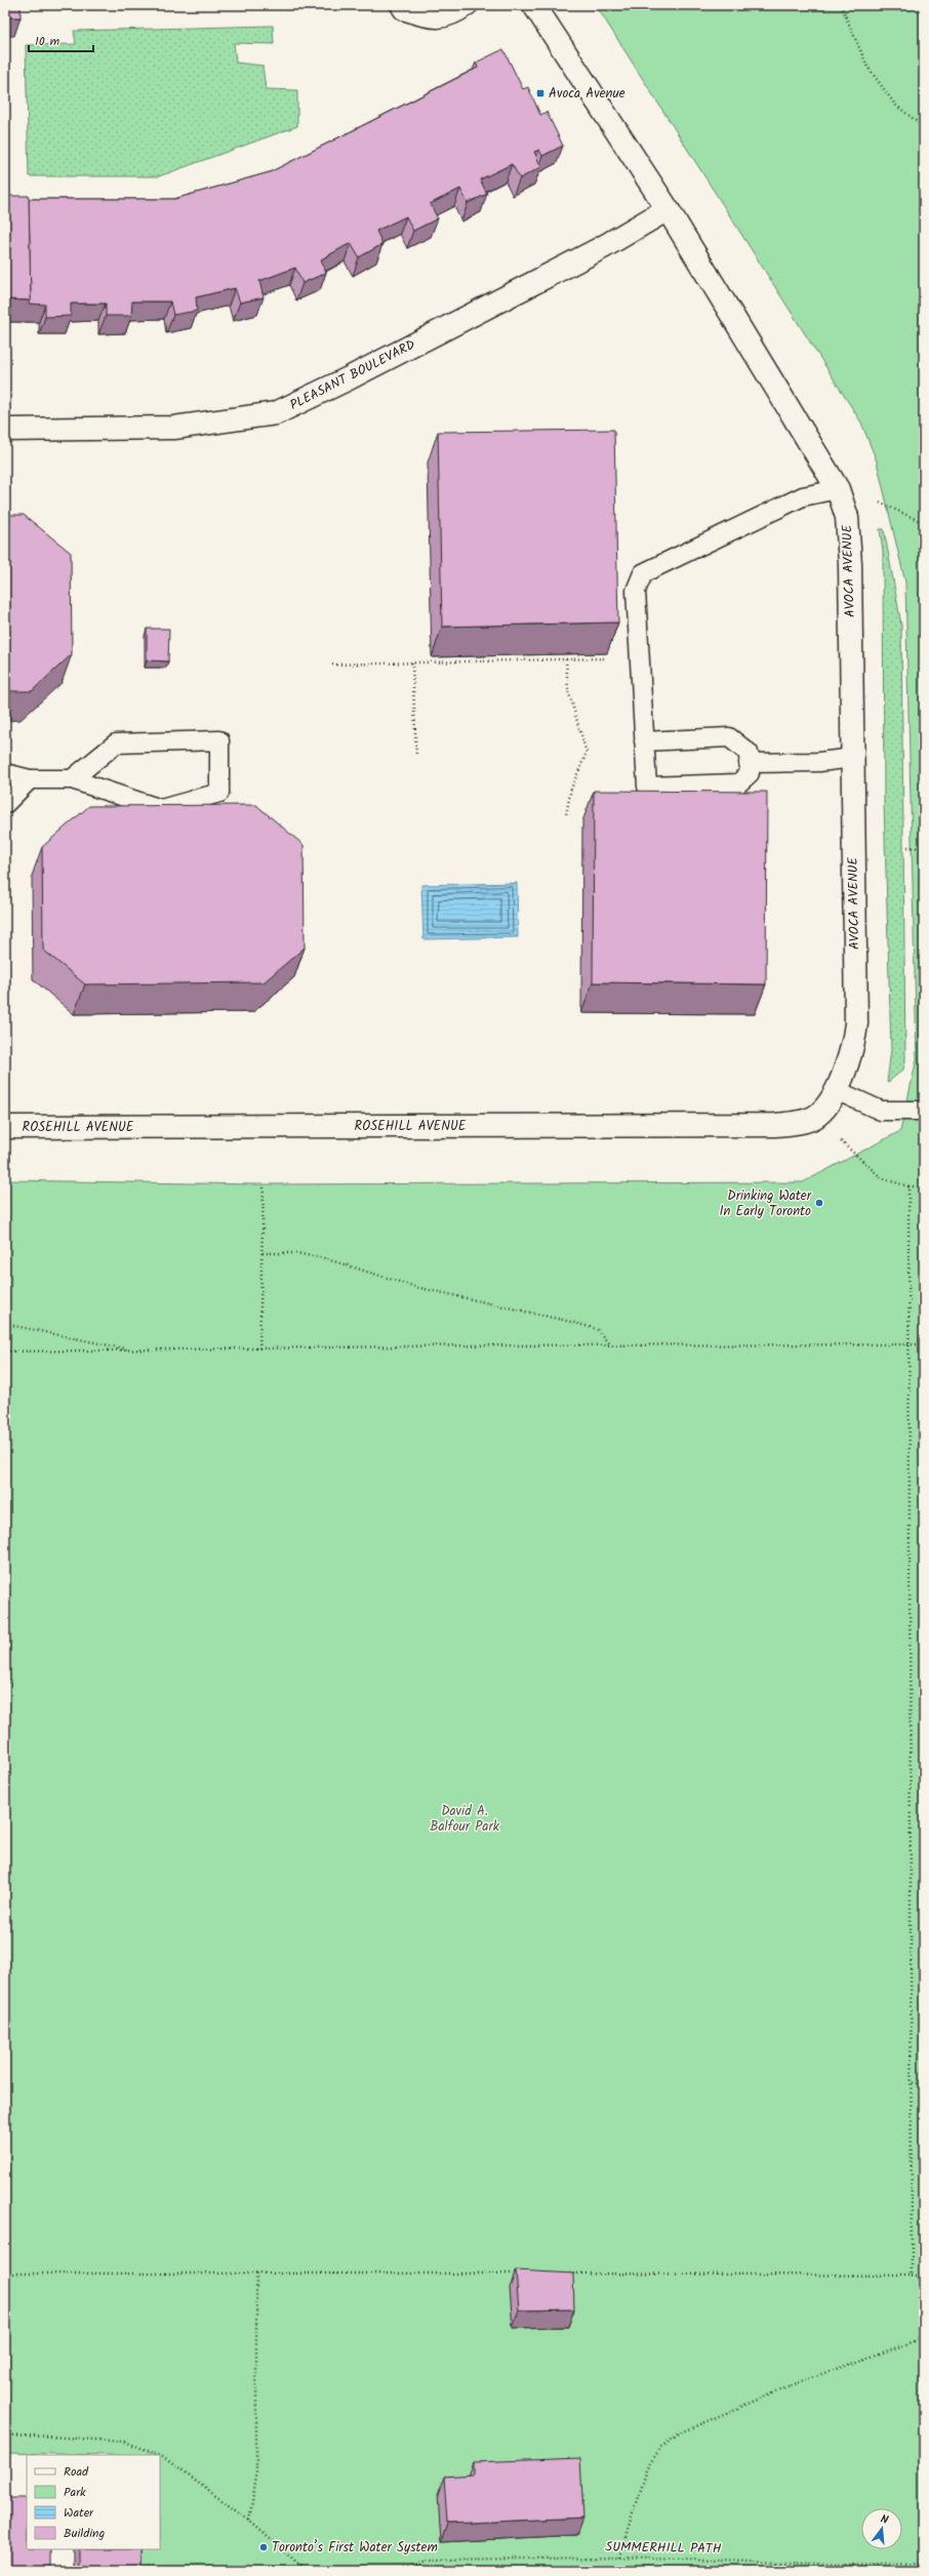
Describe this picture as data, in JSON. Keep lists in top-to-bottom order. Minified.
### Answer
{"streets":{"street":["PLEASANT BOULEVARD","AVOCA AVENUE","ROSEHILL AVENUE"],"path":["SUMMERHILL PATH"]},"crossings":[["PLEASANT BOULEVARD","AVOCA AVENUE"],["AVOCA AVENUE","ROSEHILL AVENUE"]],"parks":["David A. Balfour Park"],"places":{"transit":["Avoca Avenue"],"other":["Drinking Water In Early Toronto","Toronto’s First Water System"]},"legend":["Road","Park","Water","Building"],"scale_bar":"10 m","north":"top"}
